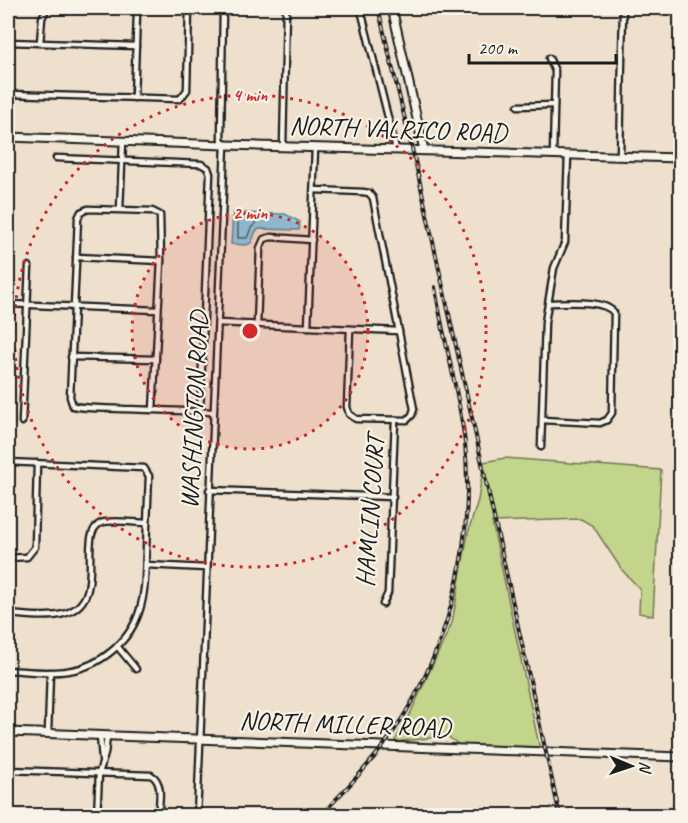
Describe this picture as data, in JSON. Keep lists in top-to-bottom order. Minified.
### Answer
{"streets":{"street":["NORTH VALRICO ROAD","WASHINGTON ROAD","HAMLIN COURT","NORTH MILLER ROAD"]},"crossings":[["NORTH VALRICO ROAD","WASHINGTON ROAD"],["WASHINGTON ROAD","NORTH MILLER ROAD"]],"scale_bar":"200 m","north":"right","rings":["4 min","2 min"]}
